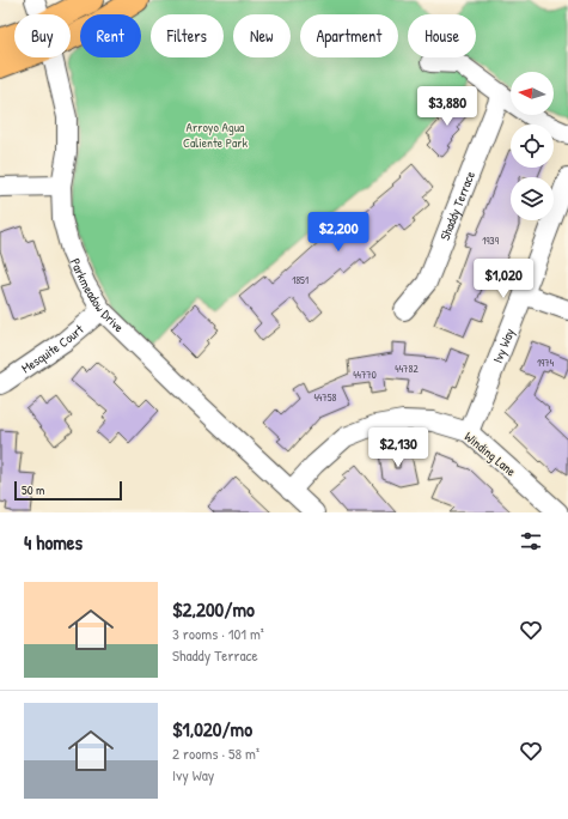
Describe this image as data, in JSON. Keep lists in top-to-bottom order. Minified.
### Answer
{"streets":{"street":["Shaddy Terrace","Parkmeadow Drive","Ivy Way","Mesquite Court","Winding Lane"]},"crossings":[["Parkmeadow Drive","Mesquite Court"],["Parkmeadow Drive","Winding Lane"],["Ivy Way","Winding Lane"]],"parks":["Arroyo Agua Caliente Park"],"house_numbers":["1939","1851","1974","44782","44770","44758"],"scale_bar":"50 m","north":"left","page":{"chip":["Buy","Rent","Filters","New","Apartment","House"],"price":["$3,880","$2,200","$1,020","$2,130"],"scale":"50 m","heading":"4 homes","list":[{"name":"$2,200/mo","note":"3 rooms · 101 m² · Shaddy Terrace"},{"name":"$1,020/mo","note":"2 rooms · 58 m² · Ivy Way"}]}}
